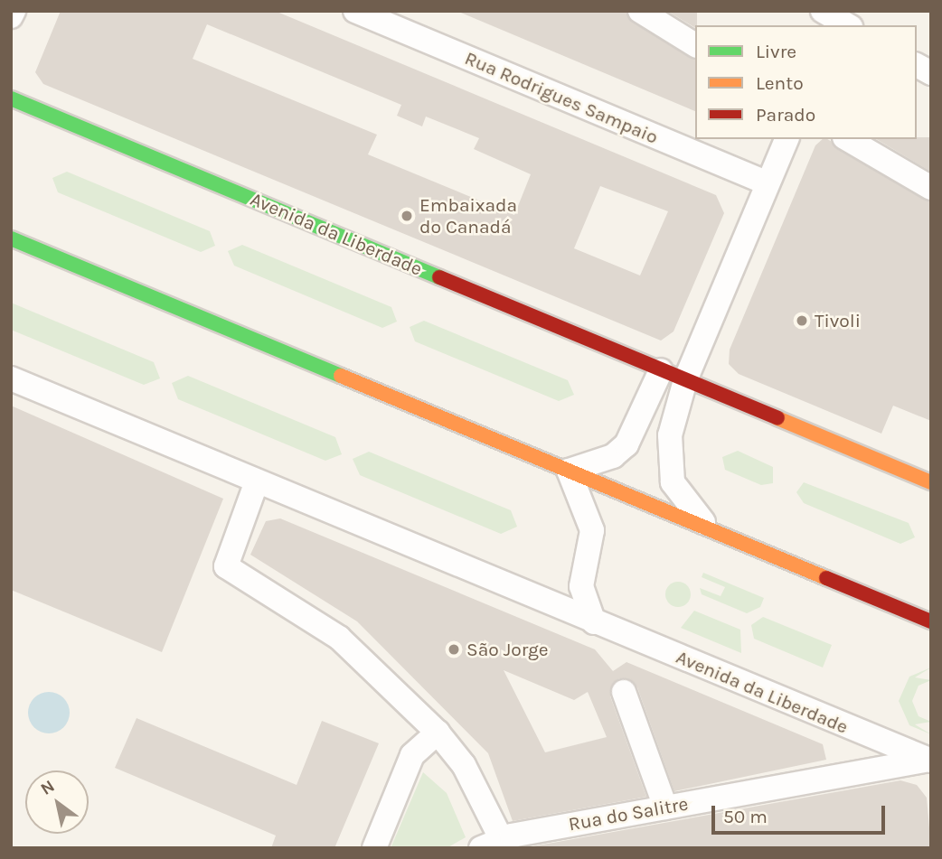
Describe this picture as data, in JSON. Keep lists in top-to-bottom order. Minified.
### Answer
{"streets":{"street":["Rua Rodrigues Sampaio","Avenida da Liberdade","Rua do Salitre"]},"crossings":[["Avenida da Liberdade","Rua do Salitre"]],"places":["Embaixada do Canadá","Tivoli","São Jorge"],"legend":["Livre","Lento","Parado"],"scale_bar":"50 m","north":"top left"}
